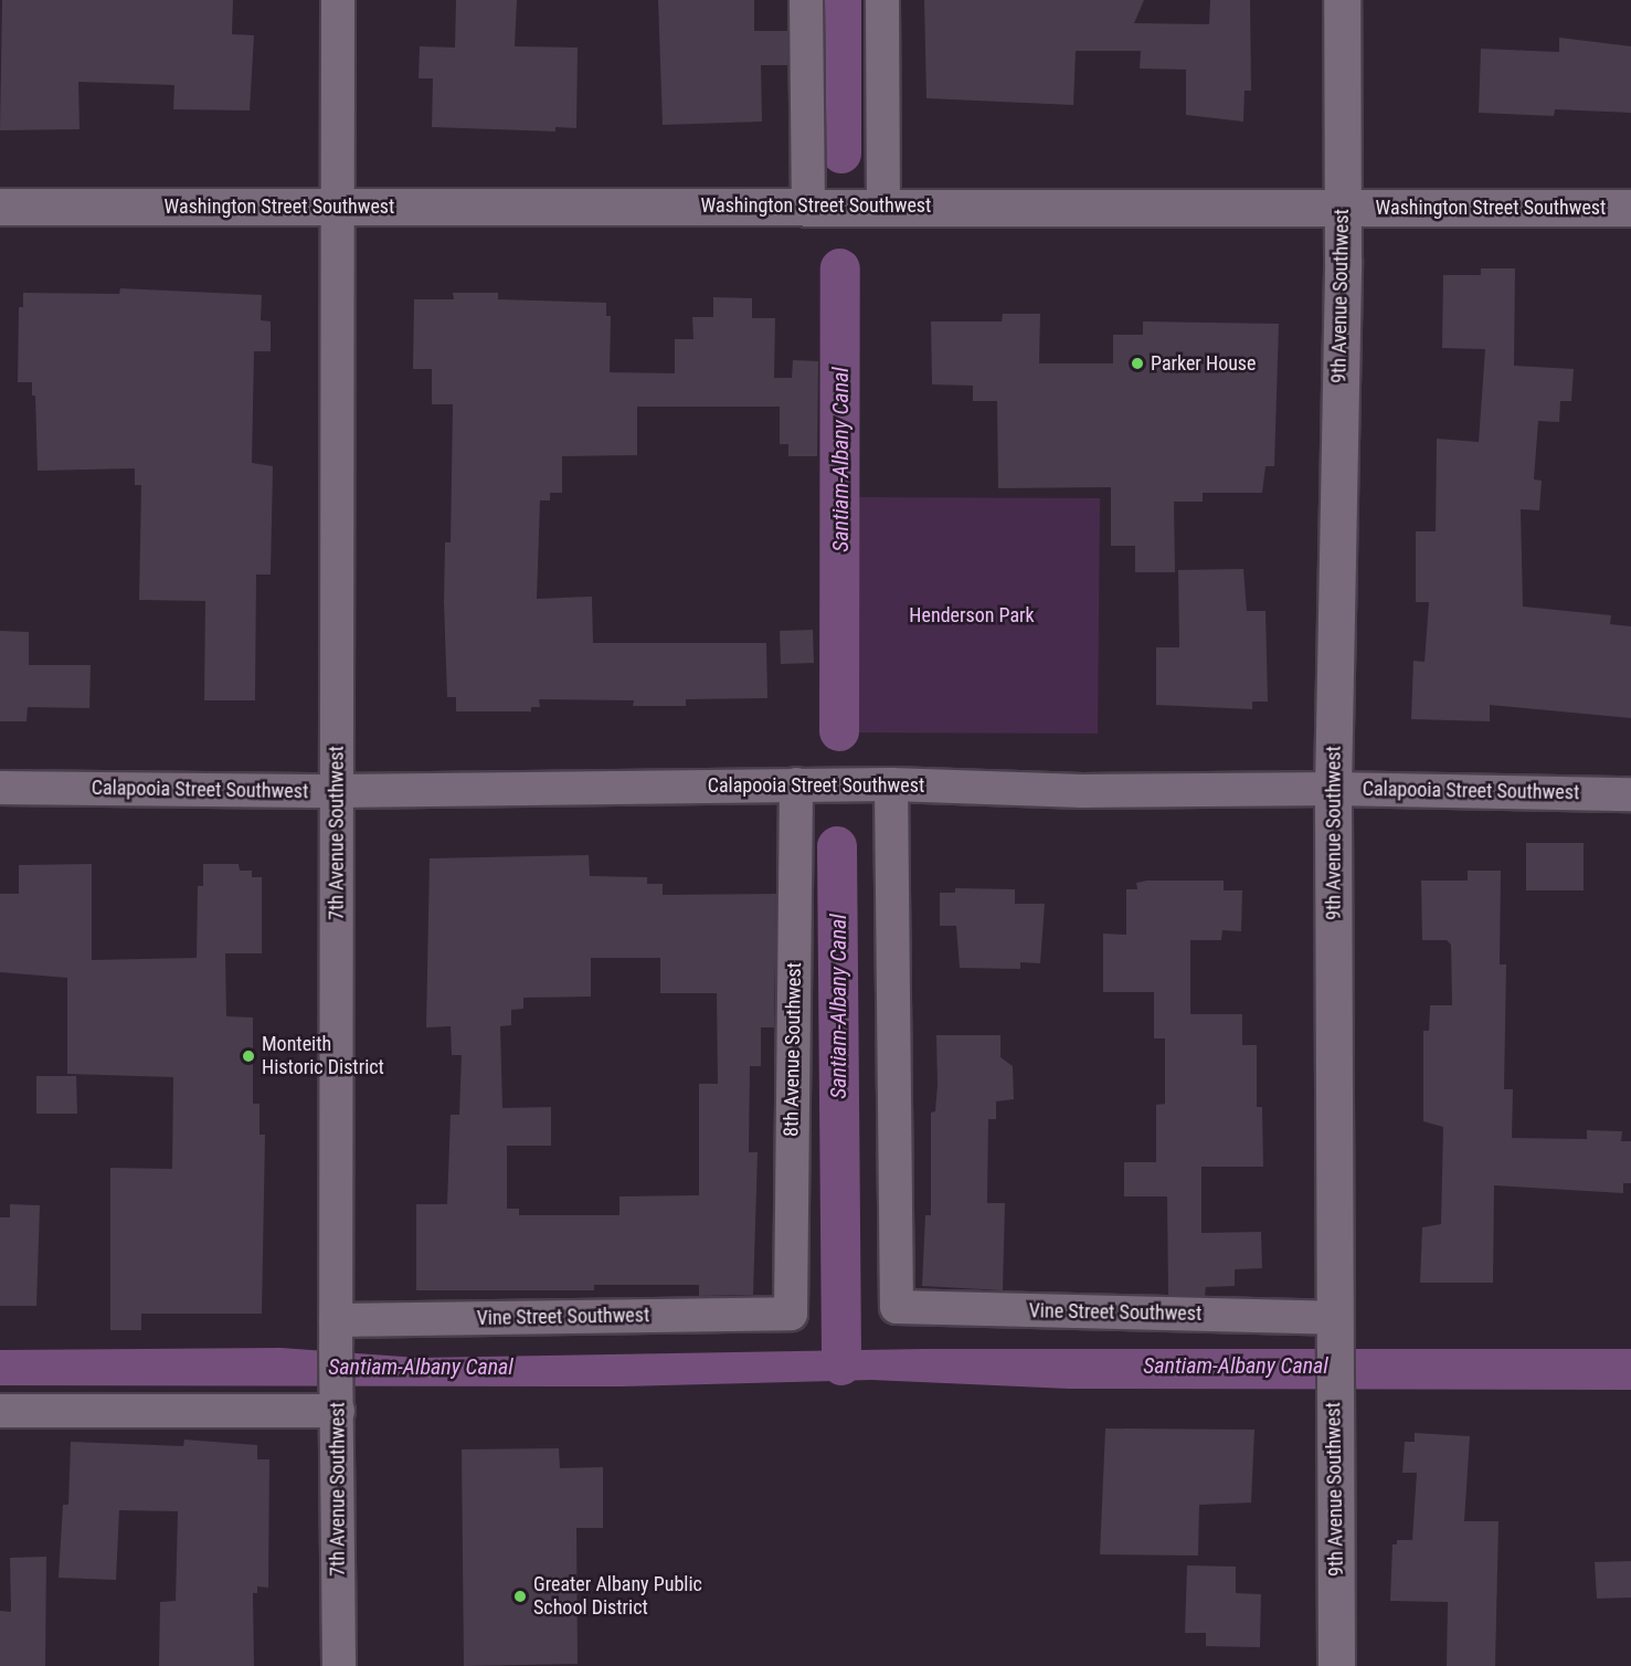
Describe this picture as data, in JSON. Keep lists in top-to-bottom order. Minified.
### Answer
{"streets":{"street":["Washington Street Southwest","9th Avenue Southwest","Calapooia Street Southwest","7th Avenue Southwest","8th Avenue Southwest","Vine Street Southwest"]},"crossings":[["Washington Street Southwest","9th Avenue Southwest"],["Washington Street Southwest","7th Avenue Southwest"],["9th Avenue Southwest","Calapooia Street Southwest"],["9th Avenue Southwest","Vine Street Southwest"],["Calapooia Street Southwest","7th Avenue Southwest"],["Calapooia Street Southwest","8th Avenue Southwest"],["Calapooia Street Southwest","Vine Street Southwest"],["7th Avenue Southwest","Vine Street Southwest"],["8th Avenue Southwest","Vine Street Southwest"]],"water":["Santiam-Albany Canal"],"parks":["Henderson Park"],"places":["Parker House","Monteith Historic District","Greater Albany Public School District"]}
